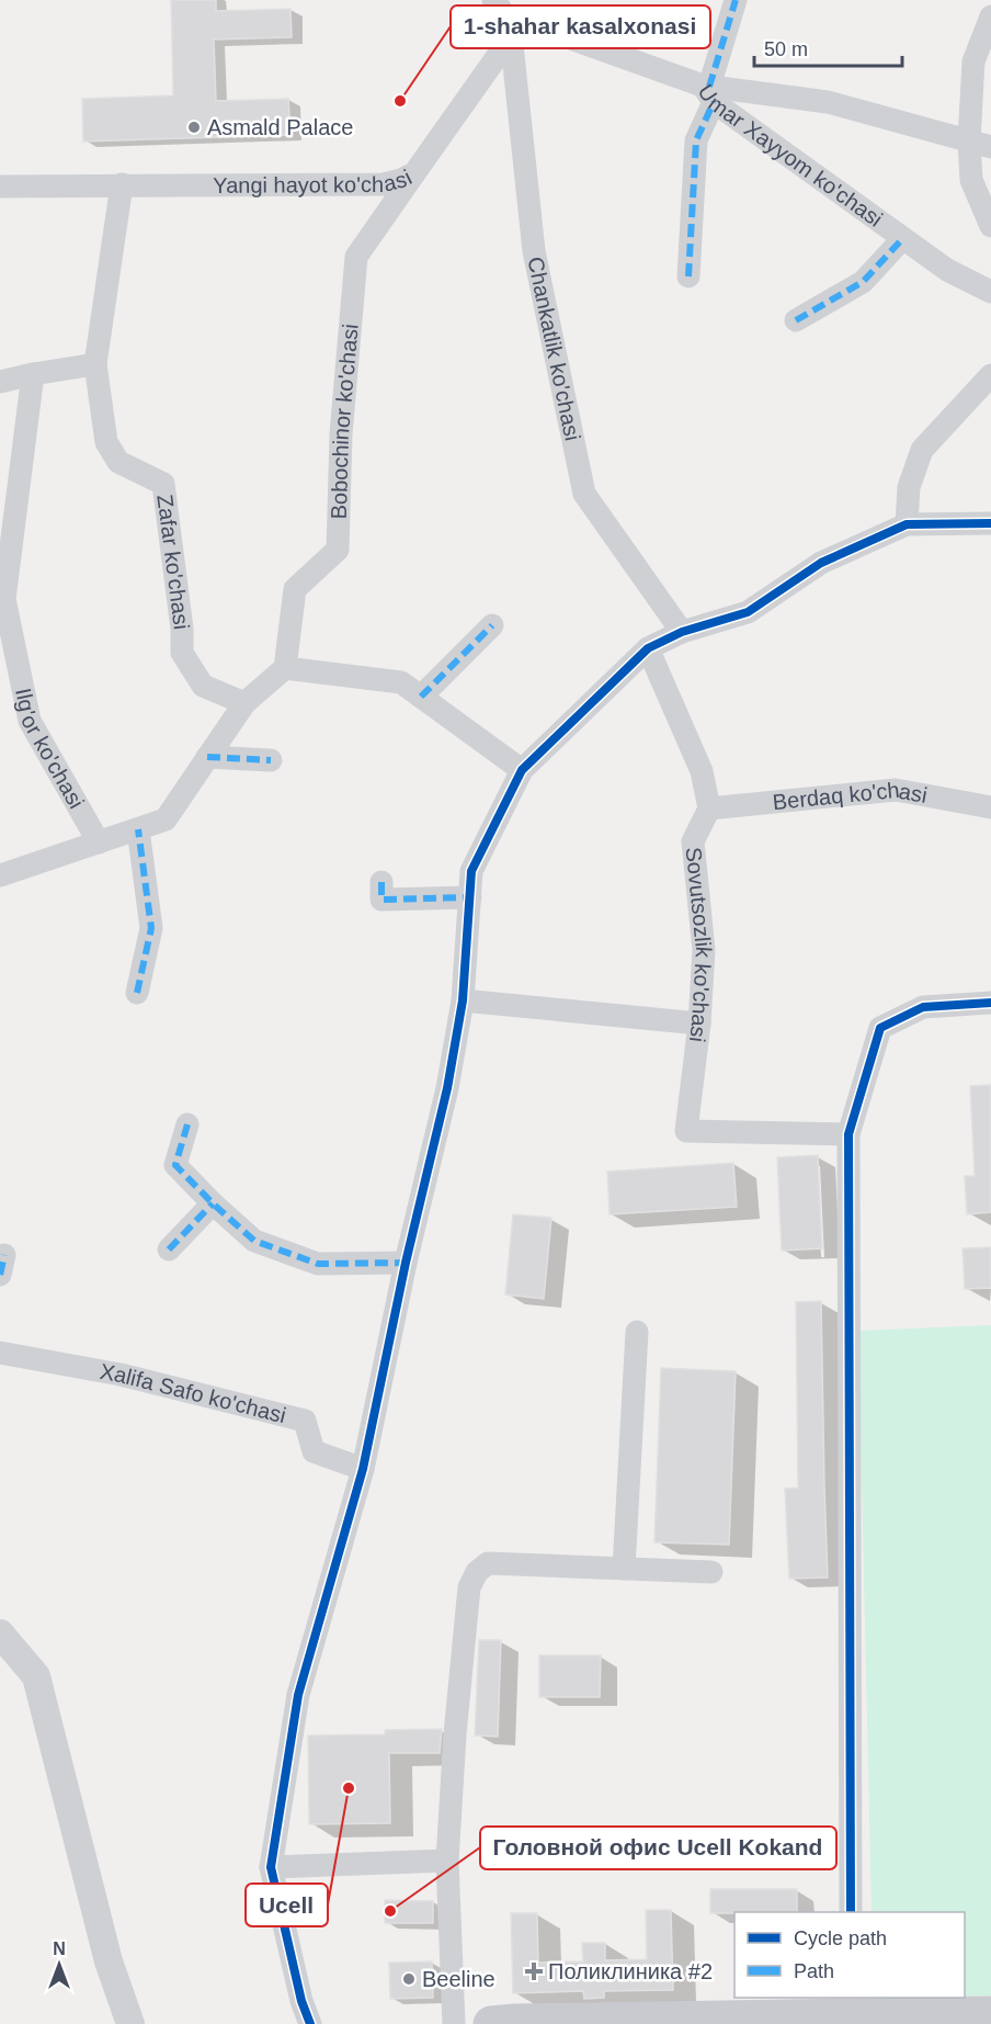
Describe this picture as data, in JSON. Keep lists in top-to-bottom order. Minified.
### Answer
{"streets":{"street":["Umar Xayyom ko'chasi","Yangi hayot ko'chasi","Chankatlik ko'chasi","Bobochinor ko'chasi","Zafar ko'chasi","Ilg'or ko'chasi","Berdaq ko'chasi","Sovutsozlik ko'chasi","Xalifa Safo ko'chasi"]},"crossings":[["Umar Xayyom ko'chasi","Yangi hayot ko'chasi"],["Umar Xayyom ko'chasi","Chankatlik ko'chasi"],["Yangi hayot ko'chasi","Chankatlik ko'chasi"],["Yangi hayot ko'chasi","Bobochinor ko'chasi"],["Yangi hayot ko'chasi","Zafar ko'chasi"],["Berdaq ko'chasi","Sovutsozlik ko'chasi"]],"places":{"other":["1-shahar kasalxonasi","Asmald Palace","Ucell","Головной офис Ucell Kokand","Beeline"],"health":["Поликлиника #2"]},"legend":["Cycle path","Path"],"scale_bar":"50 m","north":"top"}
